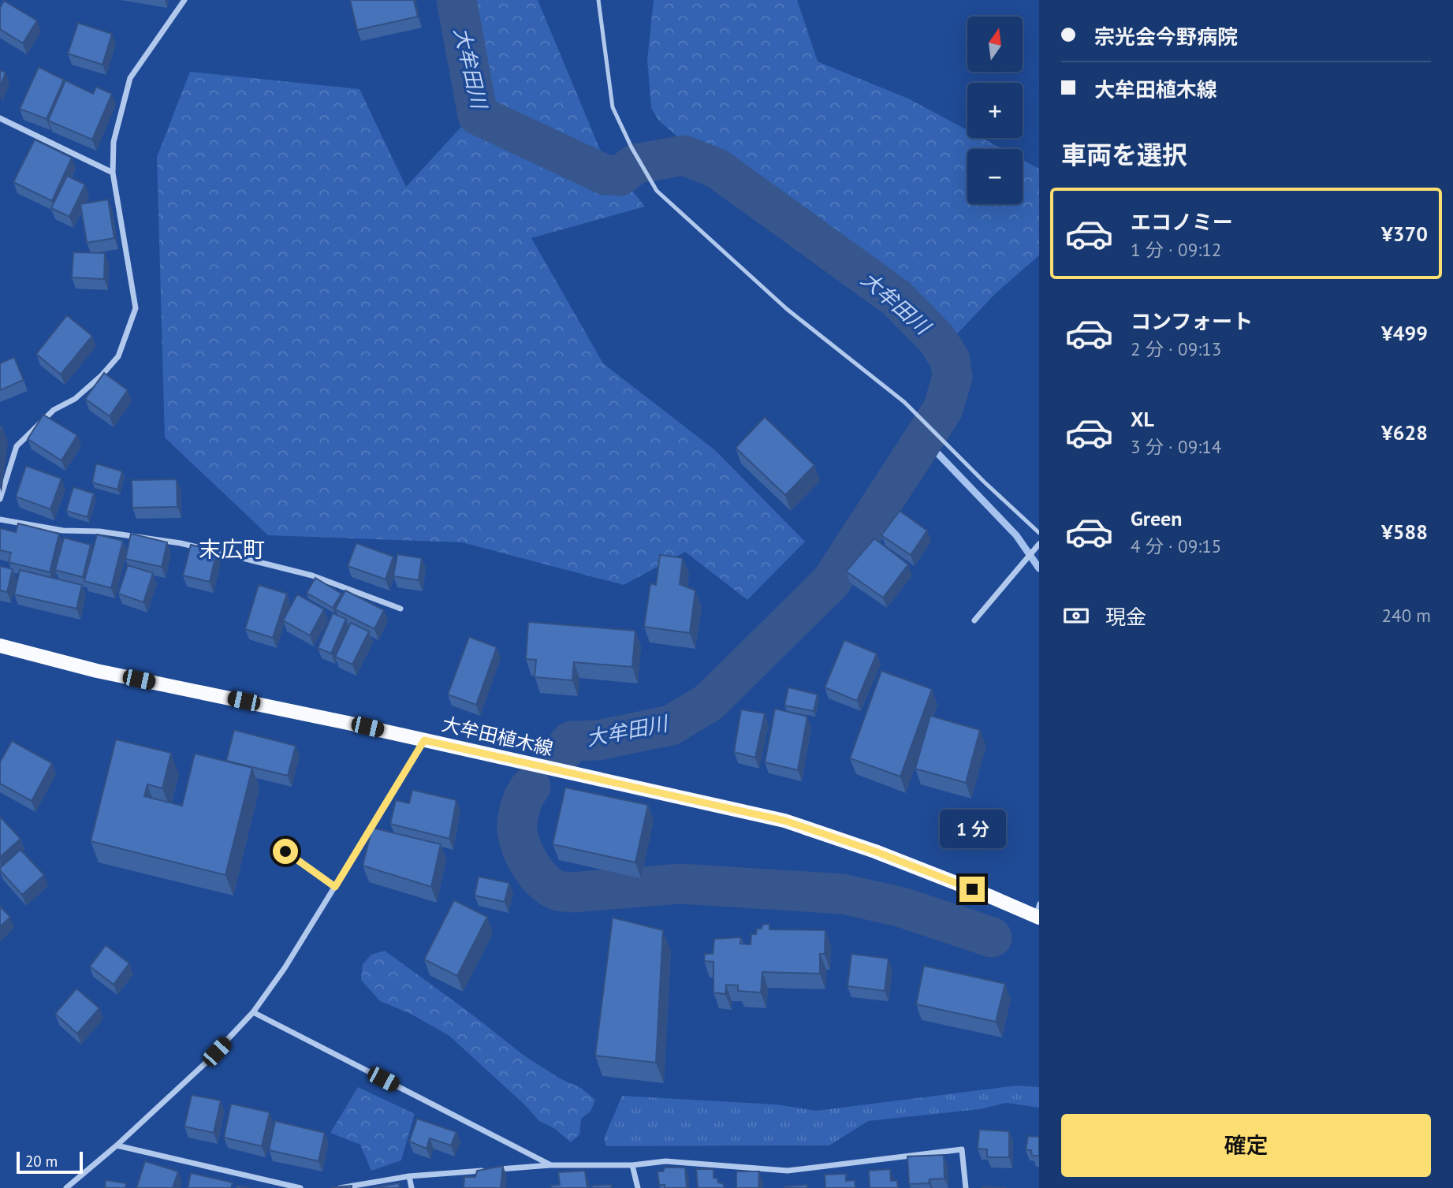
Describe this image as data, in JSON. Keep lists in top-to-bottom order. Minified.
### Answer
{"streets":{"main road":["大牟田植木線"]},"districts":["末広町"],"water":["大牟田川"],"scale_bar":"20 m","north":"top","page":{"banner":["宗光会今野病院","大牟田植木線"],"map_buttons":["+","−"],"heading":"車両を選択","list":[{"name":"エコノミー","note":"1 分 · 09:12","value":"¥370"},{"name":"コンフォート","note":"2 分 · 09:13","value":"¥499"},{"name":"XL","note":"3 分 · 09:14","value":"¥628"},{"name":"Green","note":"4 分 · 09:15","value":"¥588"}],"pay":["現金","240 m"],"bubble":"1 分","buttons":"確定","scale":"20 m"}}
